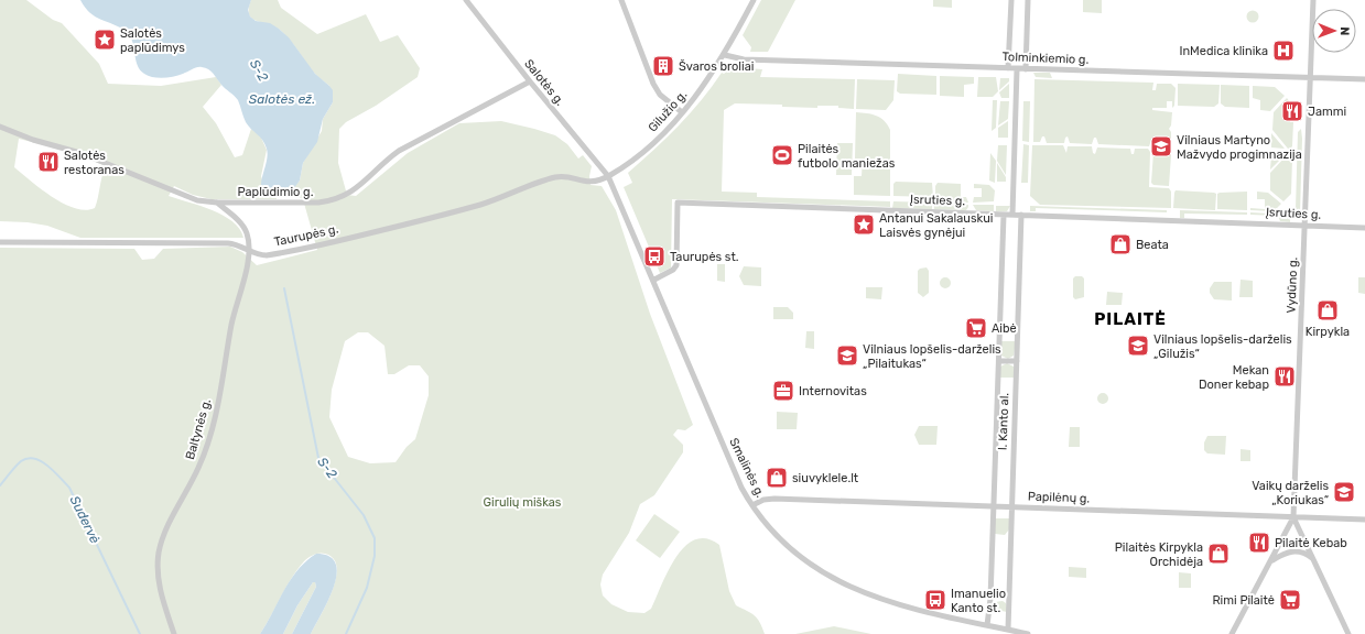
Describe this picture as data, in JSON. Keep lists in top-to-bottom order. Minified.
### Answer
{"streets":{"street":["Tolminkiemio g.","Salotės g.","Gilužio g.","Paplūdimio g.","Įsruties g.","Taurupės g.","Vydūno g.","I. Kanto al.","Baltynės g.","Smalinės g.","Papilėnų g."]},"crossings":[["Tolminkiemio g.","Gilužio g."],["Tolminkiemio g.","Vydūno g."],["Salotės g.","Gilužio g."],["Salotės g.","Paplūdimio g."],["Salotės g.","Taurupės g."],["Salotės g.","Smalinės g."],["Gilužio g.","Taurupės g."],["Gilužio g.","Smalinės g."],["Įsruties g.","Vydūno g."],["Įsruties g.","I. Kanto al."],["Įsruties g.","Smalinės g."],["Taurupės g.","Baltynės g."],["Taurupės g.","Smalinės g."],["Vydūno g.","Papilėnų g."],["I. Kanto al.","Smalinės g."],["I. Kanto al.","Papilėnų g."],["Smalinės g.","Papilėnų g."]],"districts":["PILAITĖ"],"water":["S-2","Salotės ež.","Sudervė"],"parks":["Girulių miškas"],"places":{"place":["Salotės paplūdimys","Antanui Sakalauskui Laisvės gynėjui"],"hospital":["InMedica klinika"],"building":["Švaros broliai"],"restaurant":["Jammi","Salotės restoranas","Mekan Doner kebap","Pilaitė Kebab"],"school or university":["Vilniaus Martyno Mažvydo progimnazija","Vilniaus lopšelis-darželis „Gilužis“","Vilniaus lopšelis-darželis „Pilaitukas“","Vaikų darželis „Koriukas“"],"sports":["Pilaitės futbolo maniežas"],"shop":["Beata","Kirpykla","siuvyklele.lt","Pilaitės Kirpykla Orchidėja"],"bus stop":["Taurupės st.","Imanuelio Kanto st."],"supermarket":["Aibė","Rimi Pilaitė"],"office":["Internovitas"]},"north":"right"}
